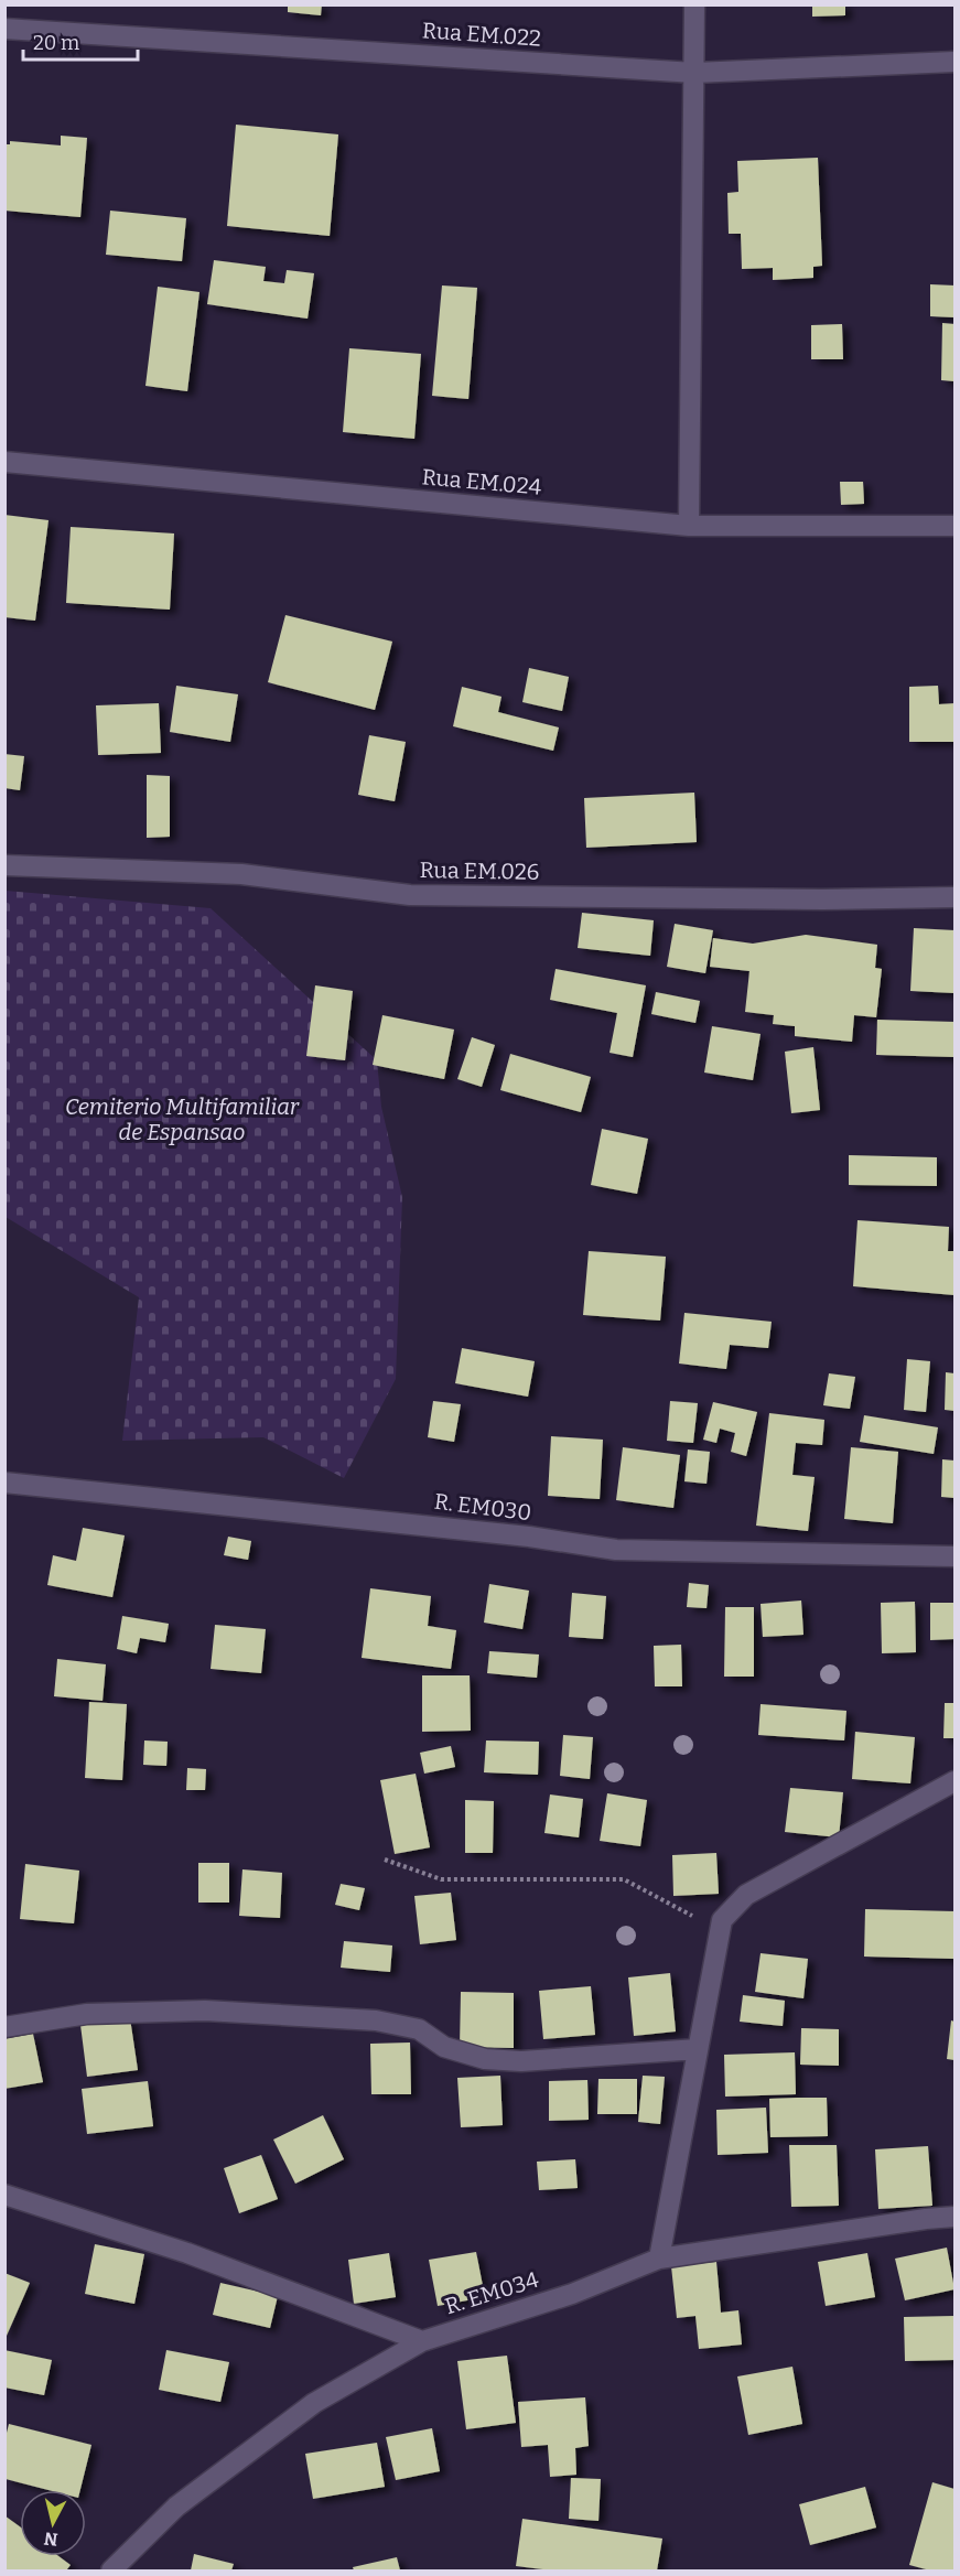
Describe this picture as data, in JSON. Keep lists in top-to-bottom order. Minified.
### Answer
{"streets":{"street":["Rua EM.022","Rua EM.024","Rua EM.026","R. EM030","R. EM034"]},"parks":["Cemiterio Multifamiliar de Espansao"],"scale_bar":"20 m","north":"bottom"}
